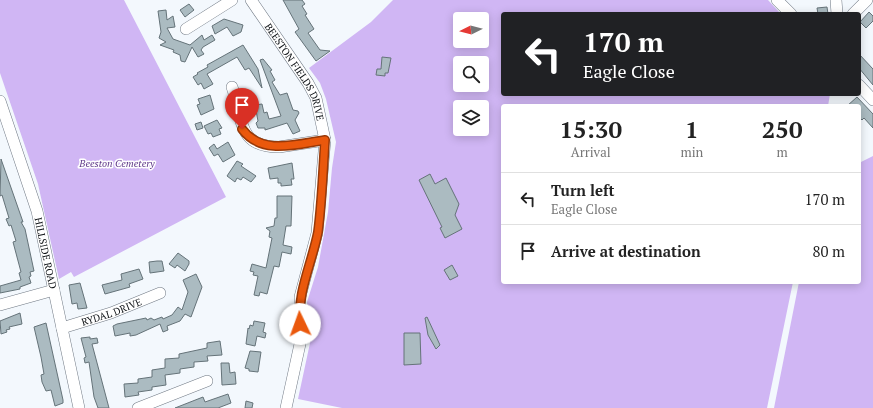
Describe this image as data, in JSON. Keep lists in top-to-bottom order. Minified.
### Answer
{"streets":{"street":["BEESTON FIELDS DRIVE","HILLSIDE ROAD","RYDAL DRIVE"]},"crossings":[["HILLSIDE ROAD","RYDAL DRIVE"]],"parks":["Beeston Cemetery"],"north":"left","page":{"turn":["170 m","Eagle Close"],"eta":["15:30","Arrival","1","min","250","m"],"list":[{"name":"Turn left","note":"Eagle Close","value":"170 m"},{"name":"Arrive at destination","value":"80 m"}]}}
